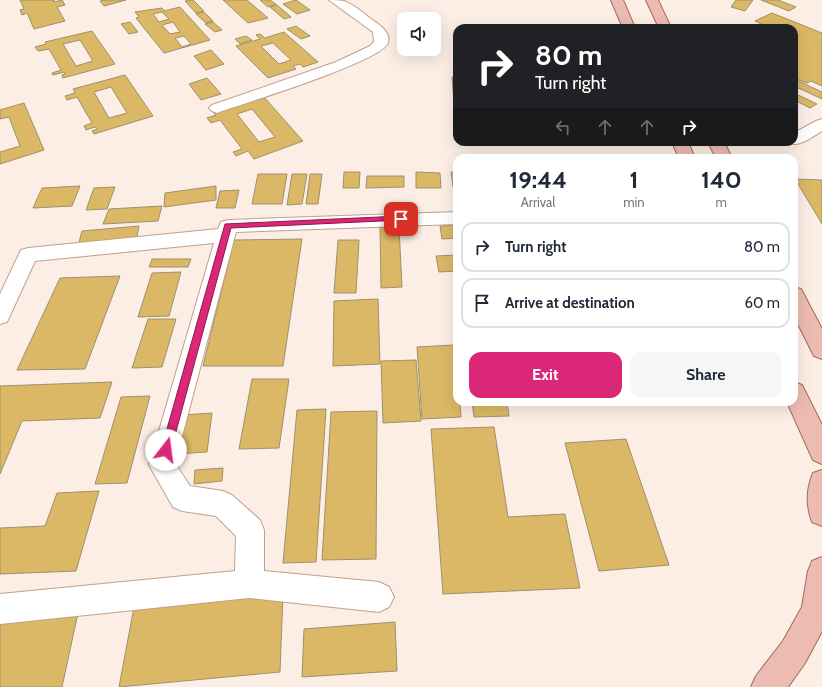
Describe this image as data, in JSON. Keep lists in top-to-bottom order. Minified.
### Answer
{"page":{"turn":["80 m","Turn right"],"eta":["19:44","Arrival","1","min","140","m"],"list":[{"name":"Turn right","value":"80 m"},{"name":"Arrive at destination","value":"60 m"}],"buttons":["Exit","Share"]}}
